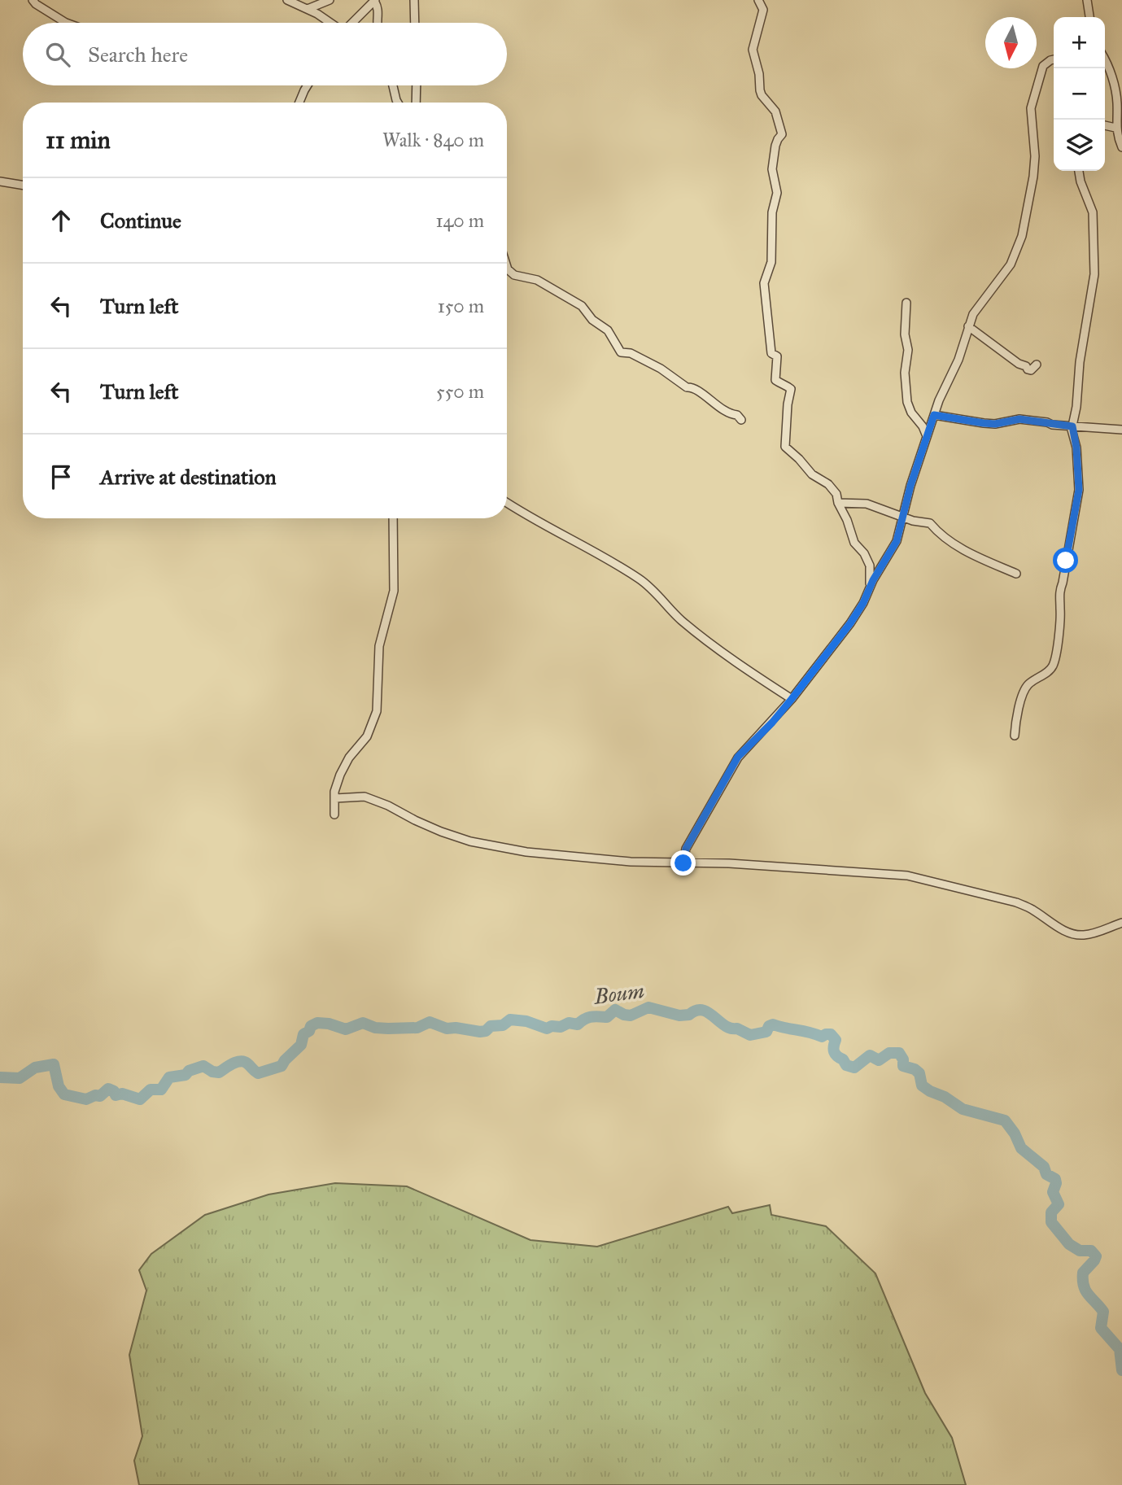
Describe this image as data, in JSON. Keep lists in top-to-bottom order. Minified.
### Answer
{"water":["Boum"],"north":"bottom","page":{"map_buttons":["+","−"],"search":"Search here","heading":["11 min","Walk · 840 m"],"list":[["Continue","140 m"],["Turn left","150 m"],["Turn left","550 m"],"Arrive at destination"]}}
